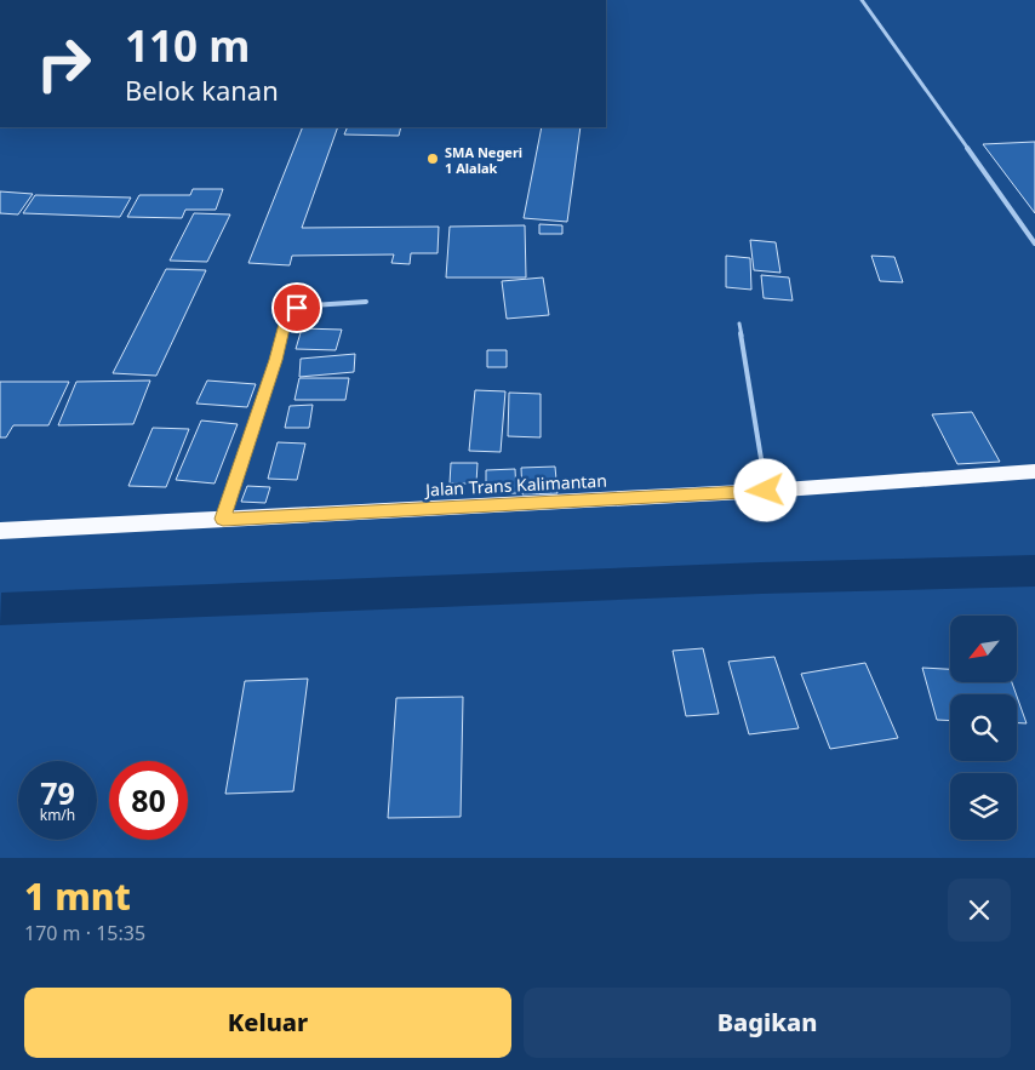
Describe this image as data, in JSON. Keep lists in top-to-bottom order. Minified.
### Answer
{"streets":{"highway":["Jalan Trans Kalimantan"]},"places":["SMA Negeri 1 Alalak"],"north":"bottom left","page":{"turn":["110 m","Belok kanan"],"speed":"79 km/h","limit":"80","heading":["1 mnt","170 m · 15:35"],"buttons":["Keluar","Bagikan"]}}
